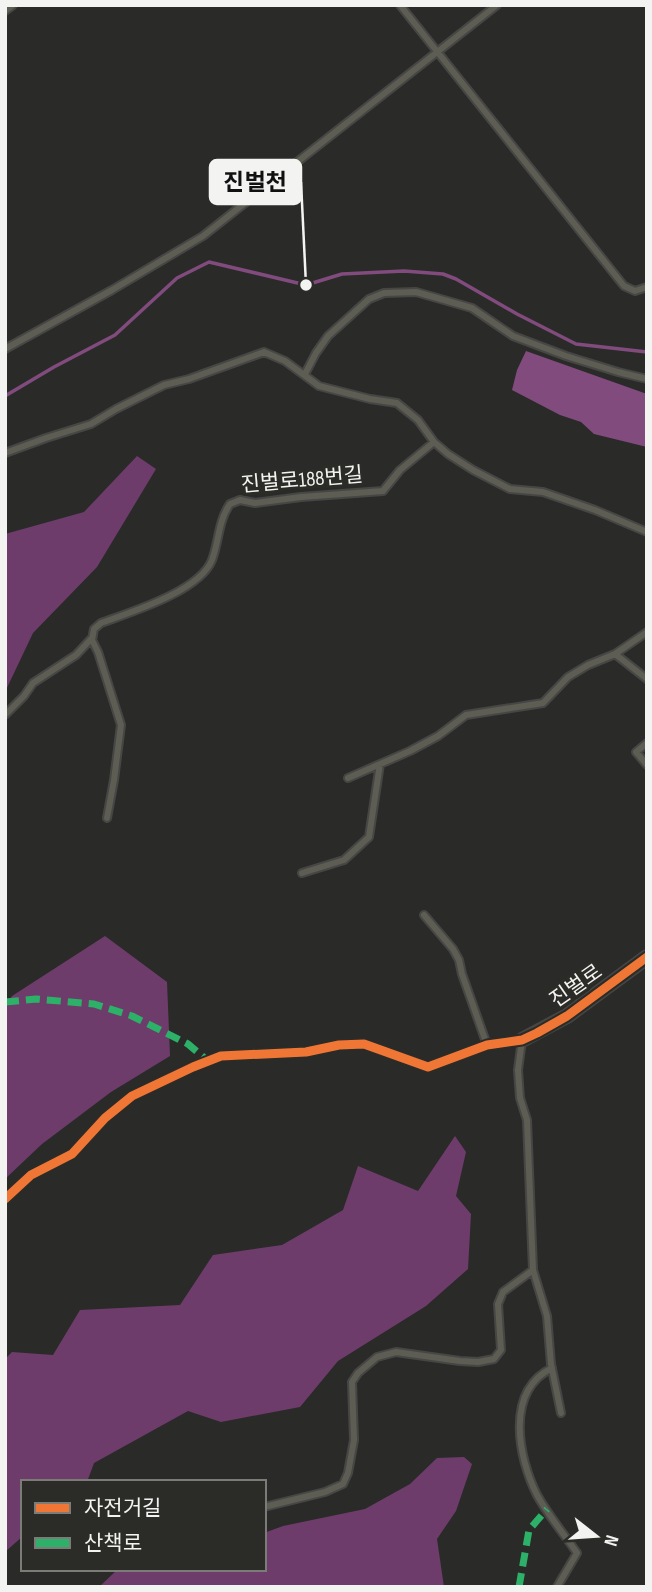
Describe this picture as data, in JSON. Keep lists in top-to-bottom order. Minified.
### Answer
{"streets":{"street":["진벌로"],"lane":["진벌로188번길"]},"places":["진벌천"],"legend":["자전거길","산책로"],"north":"right"}
